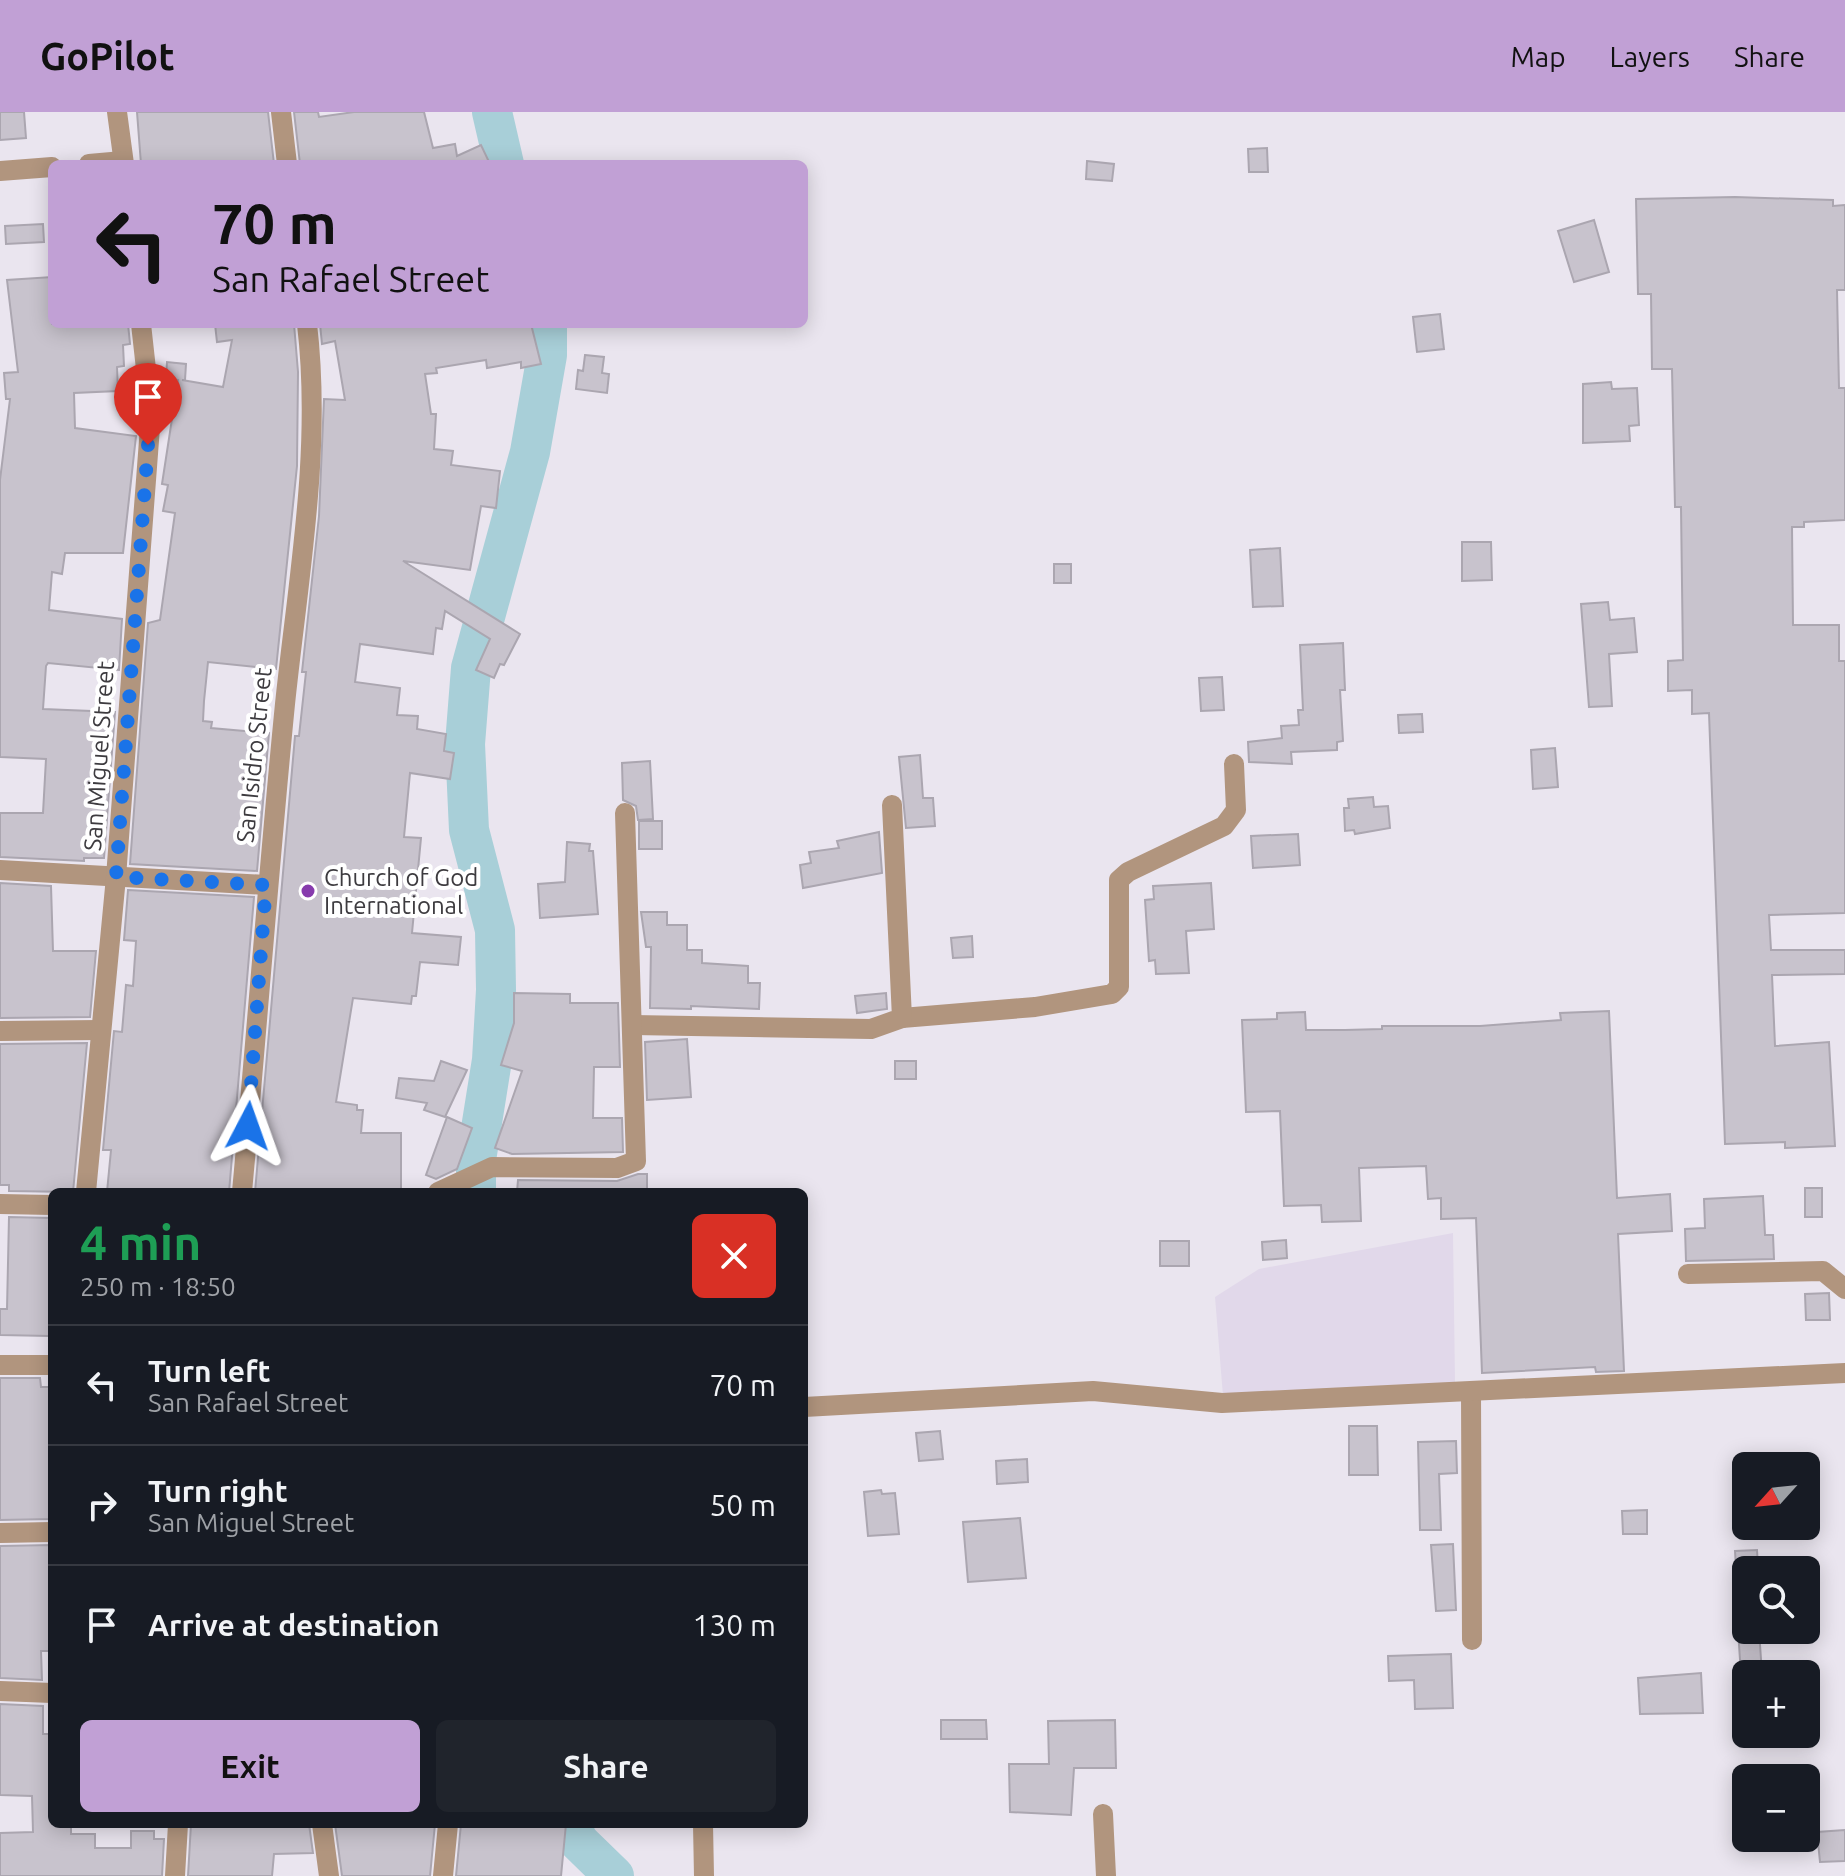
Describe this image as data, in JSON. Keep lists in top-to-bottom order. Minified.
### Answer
{"streets":{"street":["San Isidro Street","San Miguel Street"]},"places":["Church of God International"],"north":"bottom left","page":{"header":"GoPilot","nav":["Map","Layers","Share"],"turn":["70 m","San Rafael Street"],"heading":["4 min","250 m · 18:50"],"list":[{"name":"Turn left","note":"San Rafael Street","value":"70 m"},{"name":"Turn right","note":"San Miguel Street","value":"50 m"},{"name":"Arrive at destination","value":"130 m"}],"map_buttons":["+","−"],"buttons":["Exit","Share"]}}
